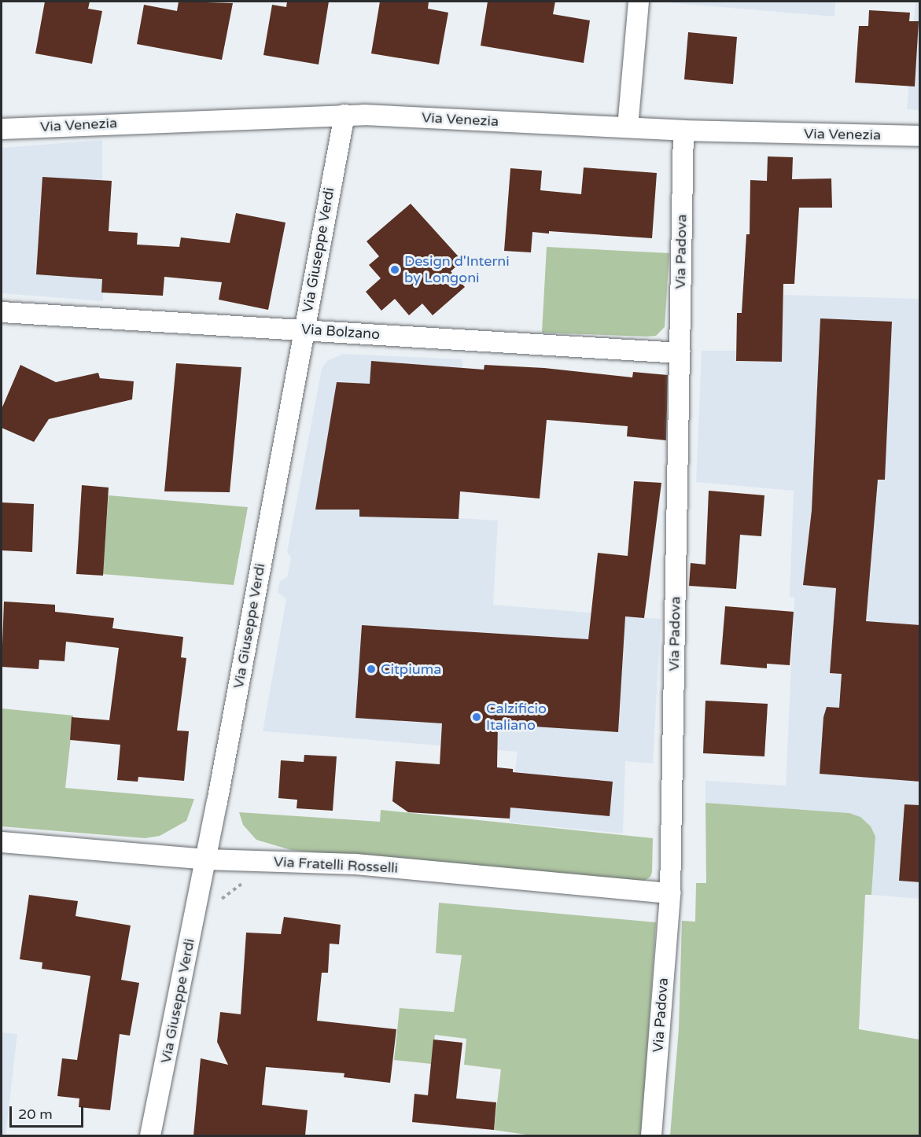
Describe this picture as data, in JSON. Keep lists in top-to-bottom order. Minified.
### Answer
{"streets":{"street":["Via Venezia","Via Giuseppe Verdi","Via Padova","Via Bolzano","Via Fratelli Rosselli"]},"crossings":[["Via Venezia","Via Giuseppe Verdi"],["Via Venezia","Via Padova"],["Via Giuseppe Verdi","Via Bolzano"],["Via Giuseppe Verdi","Via Fratelli Rosselli"],["Via Padova","Via Bolzano"],["Via Padova","Via Fratelli Rosselli"]],"places":["Design d'Interni by Longoni","Citpiuma","Calzificio Italiano"],"scale_bar":"20 m"}
